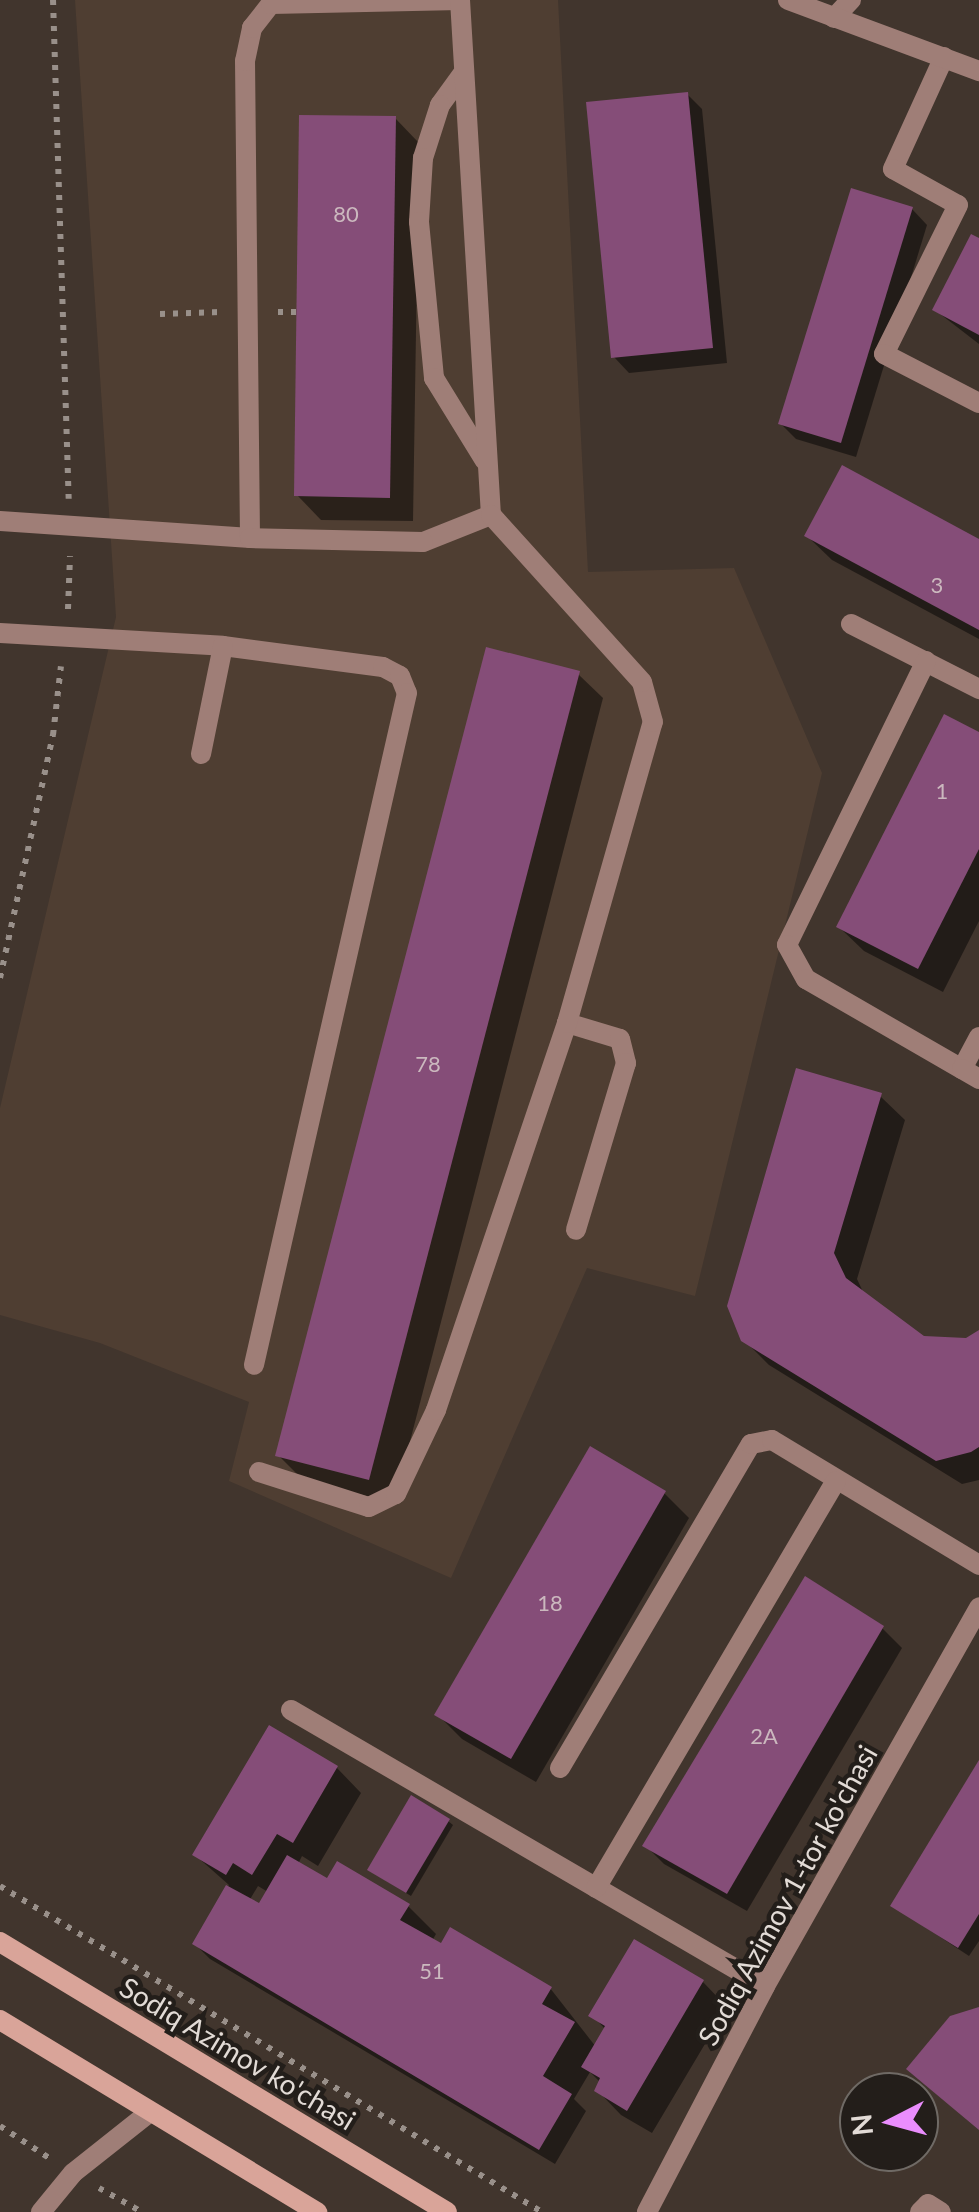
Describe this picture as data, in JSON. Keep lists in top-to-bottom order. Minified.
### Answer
{"streets":{"main road":["Sodiq Azimov ko'chasi"],"street":["Sodiq Azimov 1-tor ko'chasi"]},"house_numbers":["80","3","1","78","18","2А","51"],"north":"left"}
